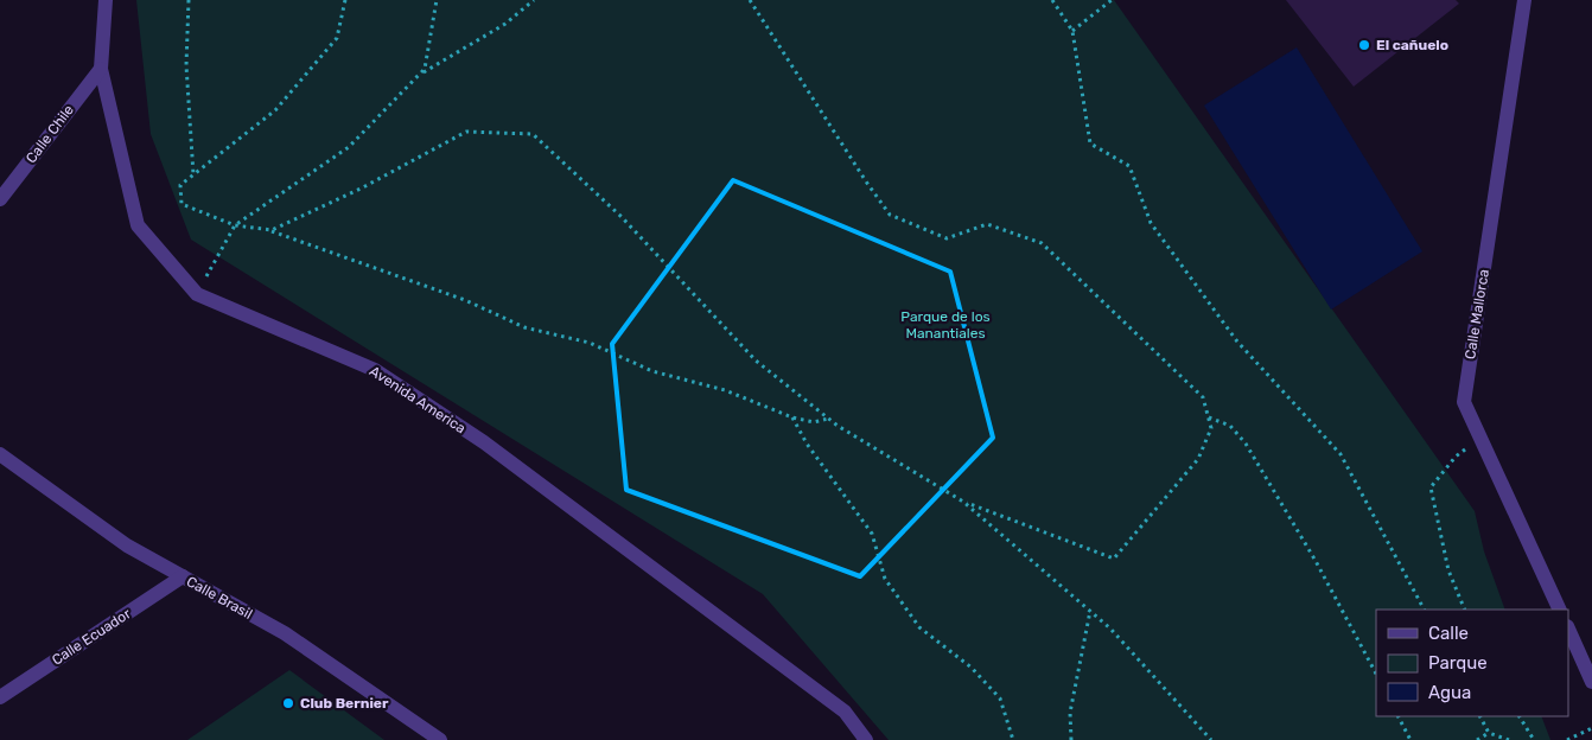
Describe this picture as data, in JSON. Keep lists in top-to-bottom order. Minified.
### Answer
{"streets":{"street":["Calle Chile","Calle Mallorca","Avenida America","Calle Brasil","Calle Ecuador"]},"crossings":[["Calle Chile","Avenida America"],["Calle Brasil","Calle Ecuador"]],"parks":["Parque de los Manantiales"],"places":["El cañuelo","Club Bernier"],"legend":["Calle","Parque","Agua"]}
